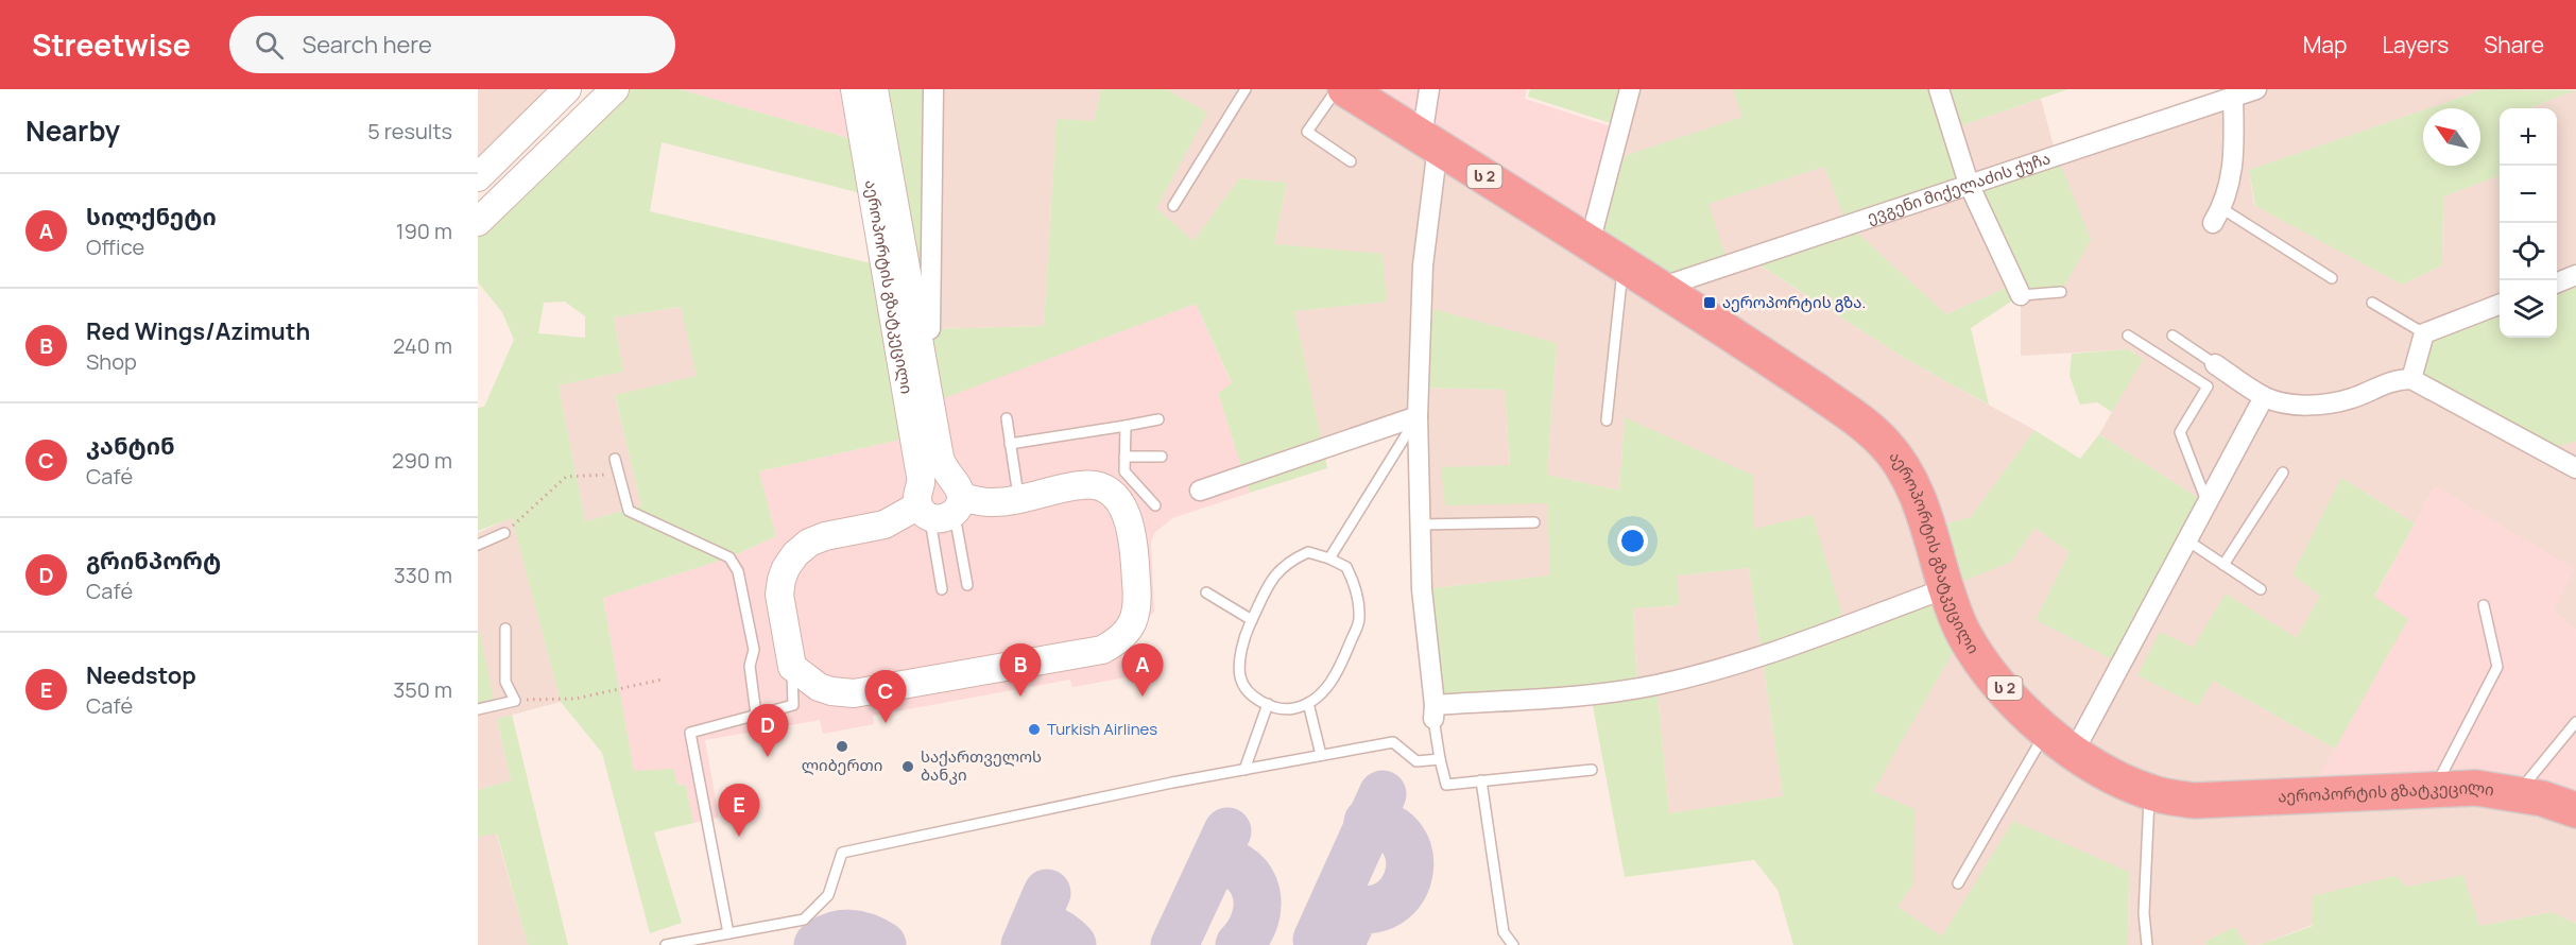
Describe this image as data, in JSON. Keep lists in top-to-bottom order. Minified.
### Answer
{"streets":{"highway":["ს 2","აეროპორტის გზატკეცილი"],"street":["ევგენი მიქელაძის ქუჩა"]},"crossings":[["ევგენი მიქელაძის ქუჩა","აეროპორტის გზატკეცილი"]],"places":{"transit":["აეროპორტის გზა."],"other":["Turkish Airlines","ლიბერთი","საქართველოს ბანკი"]},"north":"top left","page":{"header":"Streetwise","search":"Search here","nav":["Map","Layers","Share"],"heading":["Nearby","5 results"],"map_buttons":["+","−"],"list":[{"mark":"A","name":"სილქნეტი","note":"Office","value":"190 m"},{"mark":"B","name":"Red Wings/Azimuth","note":"Shop","value":"240 m"},{"mark":"C","name":"კანტინ","note":"Café","value":"290 m"},{"mark":"D","name":"გრინპორტ","note":"Café","value":"330 m"},{"mark":"E","name":"Needstop","note":"Café","value":"350 m"}],"pins":["A","B","C","D","E"]}}
